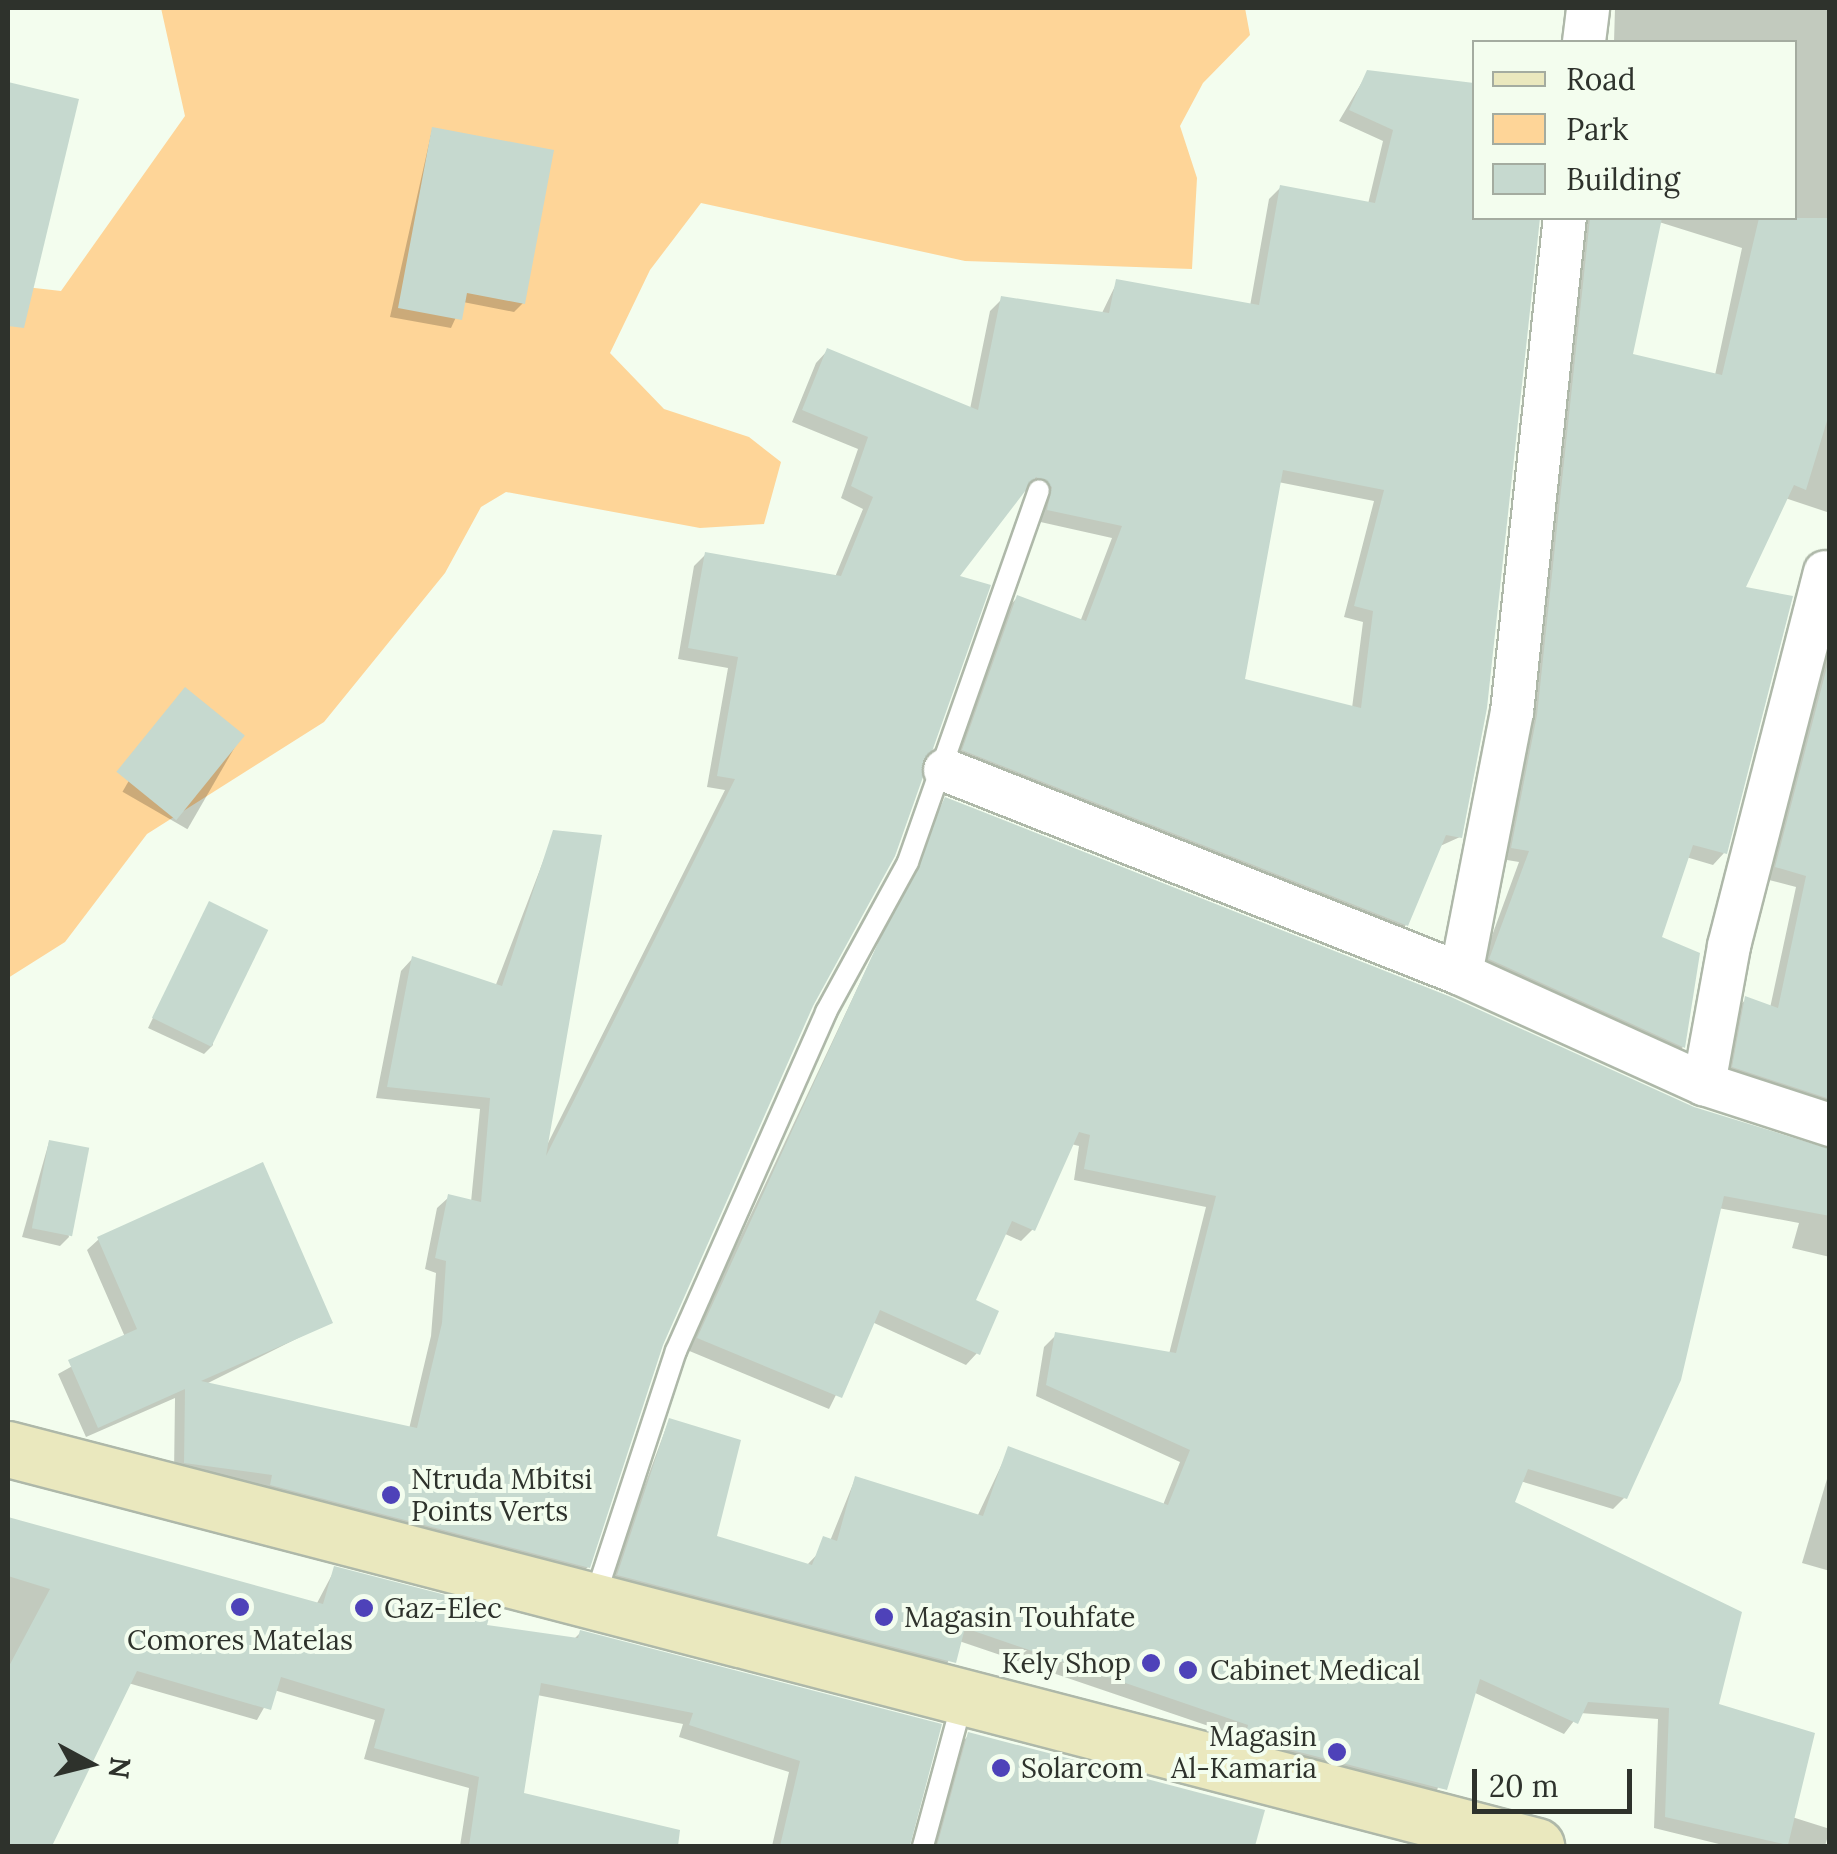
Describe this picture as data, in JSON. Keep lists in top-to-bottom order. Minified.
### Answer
{"places":["Ntruda Mbitsi Points Verts","Comores Matelas","Gaz-Elec","Magasin Touhfate","Kely Shop","Cabinet Medical","Magasin Al-Kamaria","Solarcom"],"legend":["Road","Park","Building"],"scale_bar":"20 m","north":"right"}
